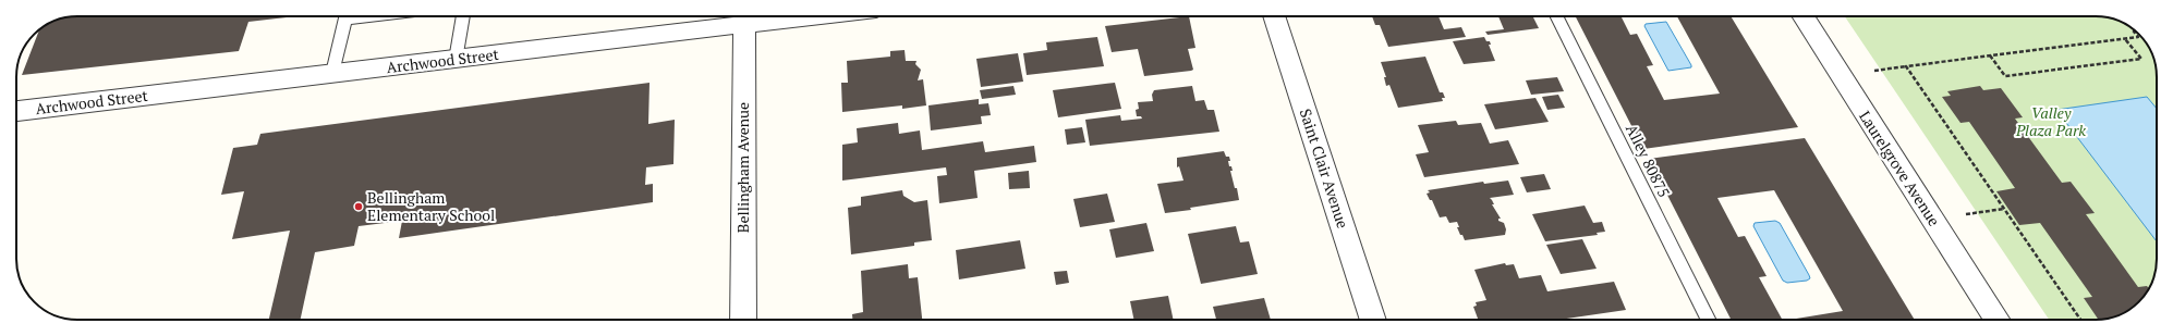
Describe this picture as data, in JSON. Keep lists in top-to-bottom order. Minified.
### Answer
{"streets":{"street":["Archwood Street","Bellingham Avenue","Saint Clair Avenue","Laurelgrove Avenue"],"lane":["Alley 80875"]},"crossings":[["Archwood Street","Bellingham Avenue"]],"parks":["Valley Plaza Park"],"places":["Bellingham Elementary School"]}
